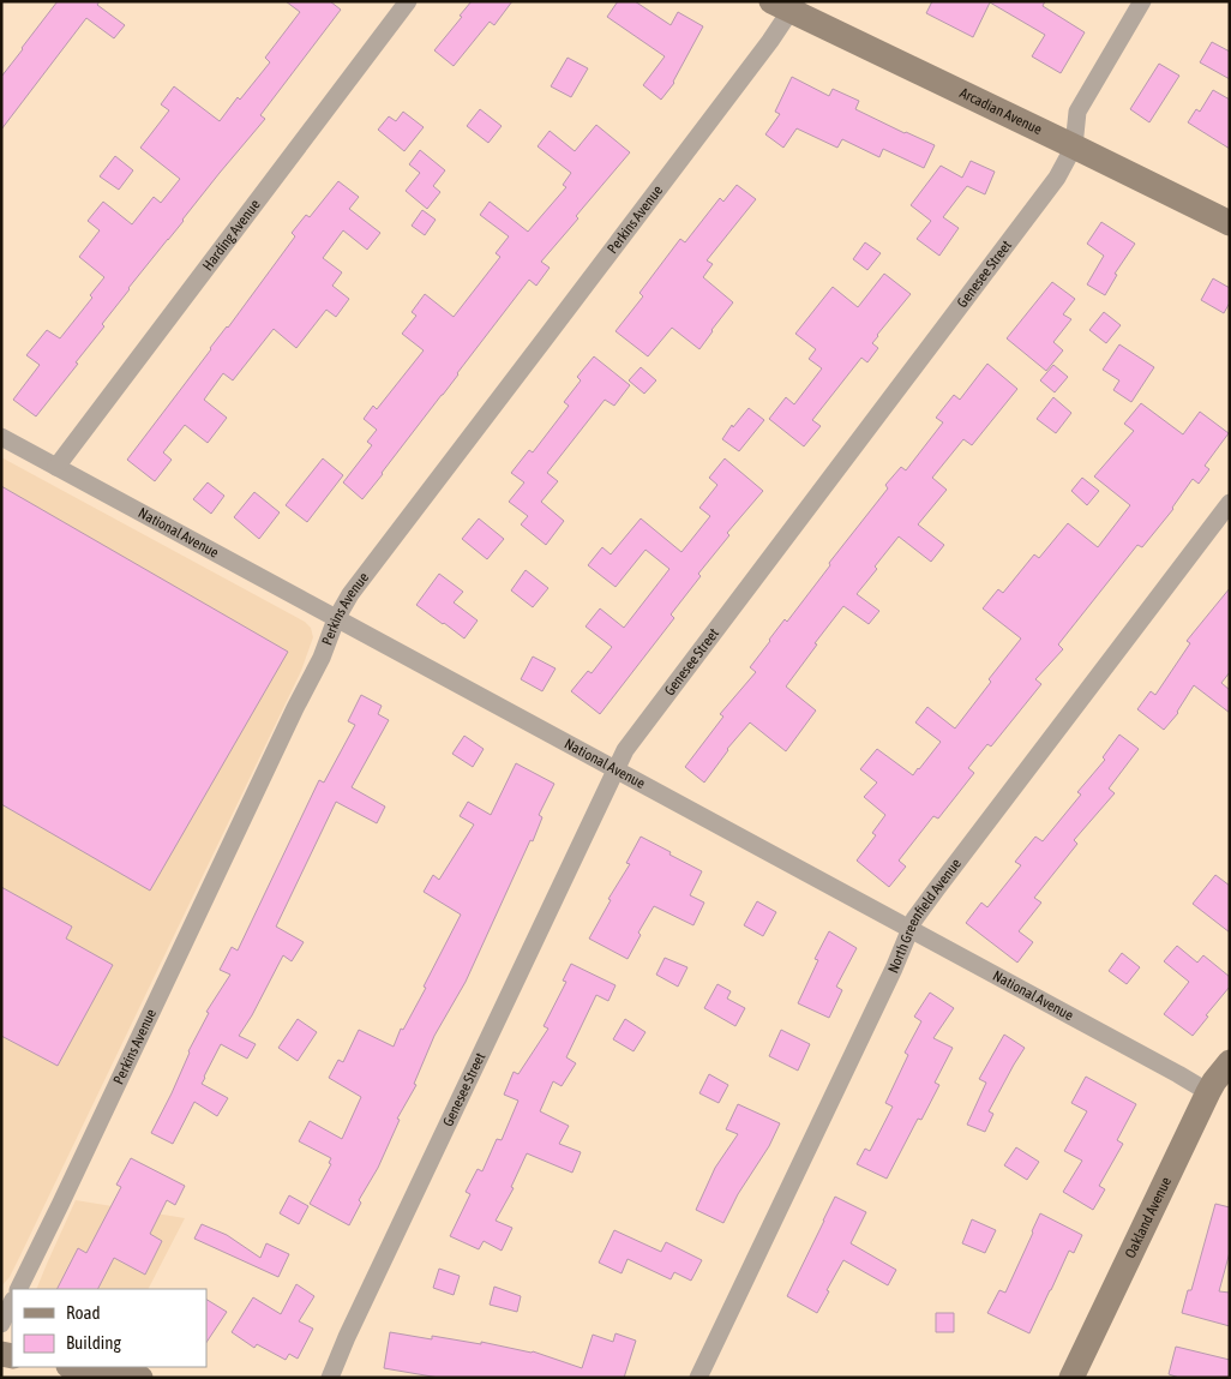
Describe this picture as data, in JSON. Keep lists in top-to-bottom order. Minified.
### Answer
{"streets":{"main road":["Arcadian Avenue","Oakland Avenue"],"street":["Perkins Avenue","Harding Avenue","Genesee Street","National Avenue","North Greenfield Avenue"]},"crossings":[["Arcadian Avenue","Perkins Avenue"],["Arcadian Avenue","Genesee Street"],["Perkins Avenue","National Avenue"],["Harding Avenue","National Avenue"],["Genesee Street","National Avenue"],["National Avenue","North Greenfield Avenue"],["National Avenue","Oakland Avenue"]],"legend":["Road","Building"]}
